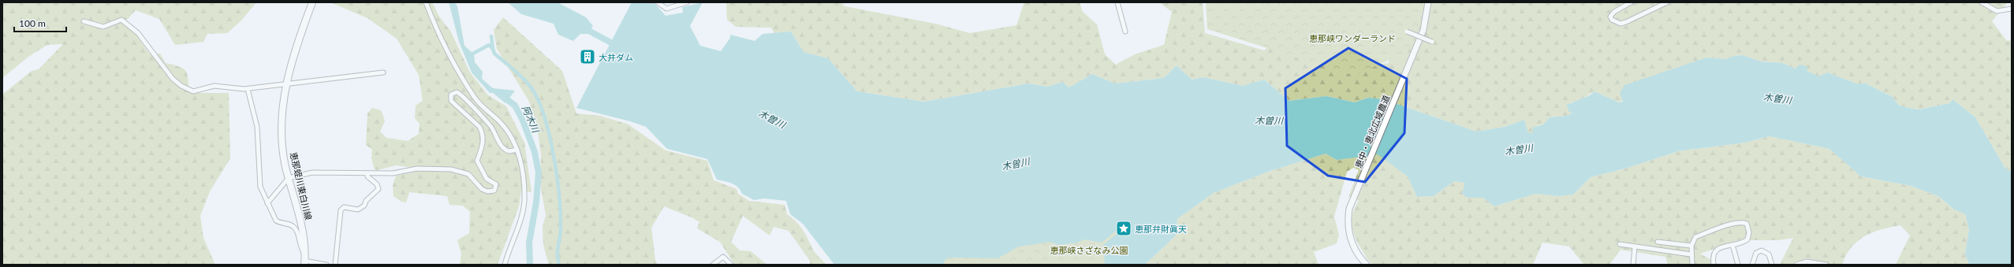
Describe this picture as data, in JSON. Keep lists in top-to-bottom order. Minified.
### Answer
{"streets":{"main road":["恵那蛭川東白川線"],"street":["恵中・恵北広域農道"]},"water":["木曽川","阿木川"],"parks":["恵那峡ワンダーランド","恵那峡さざなみ公園"],"places":{"building":["大井ダム"],"place":["恵那弁財眞天"]},"scale_bar":"100 m"}
